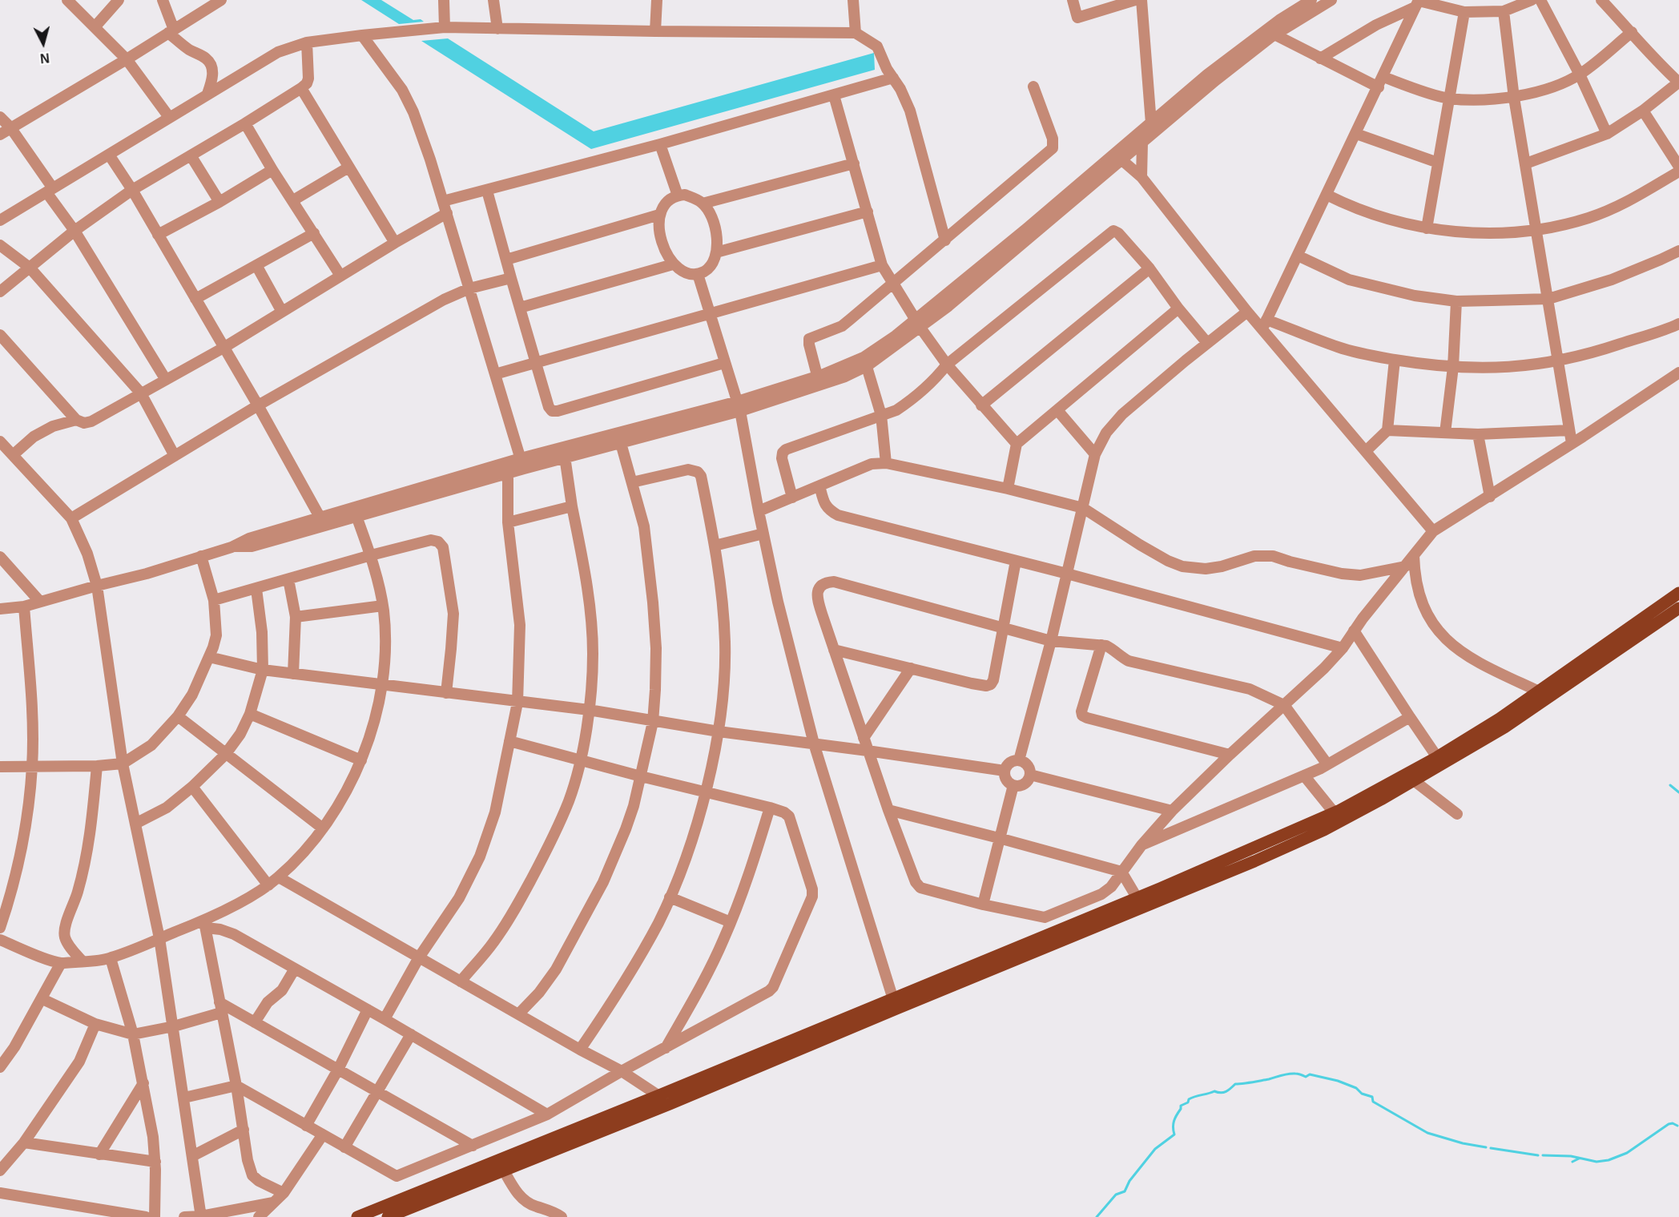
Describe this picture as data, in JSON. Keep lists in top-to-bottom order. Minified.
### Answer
{"north":"bottom"}
